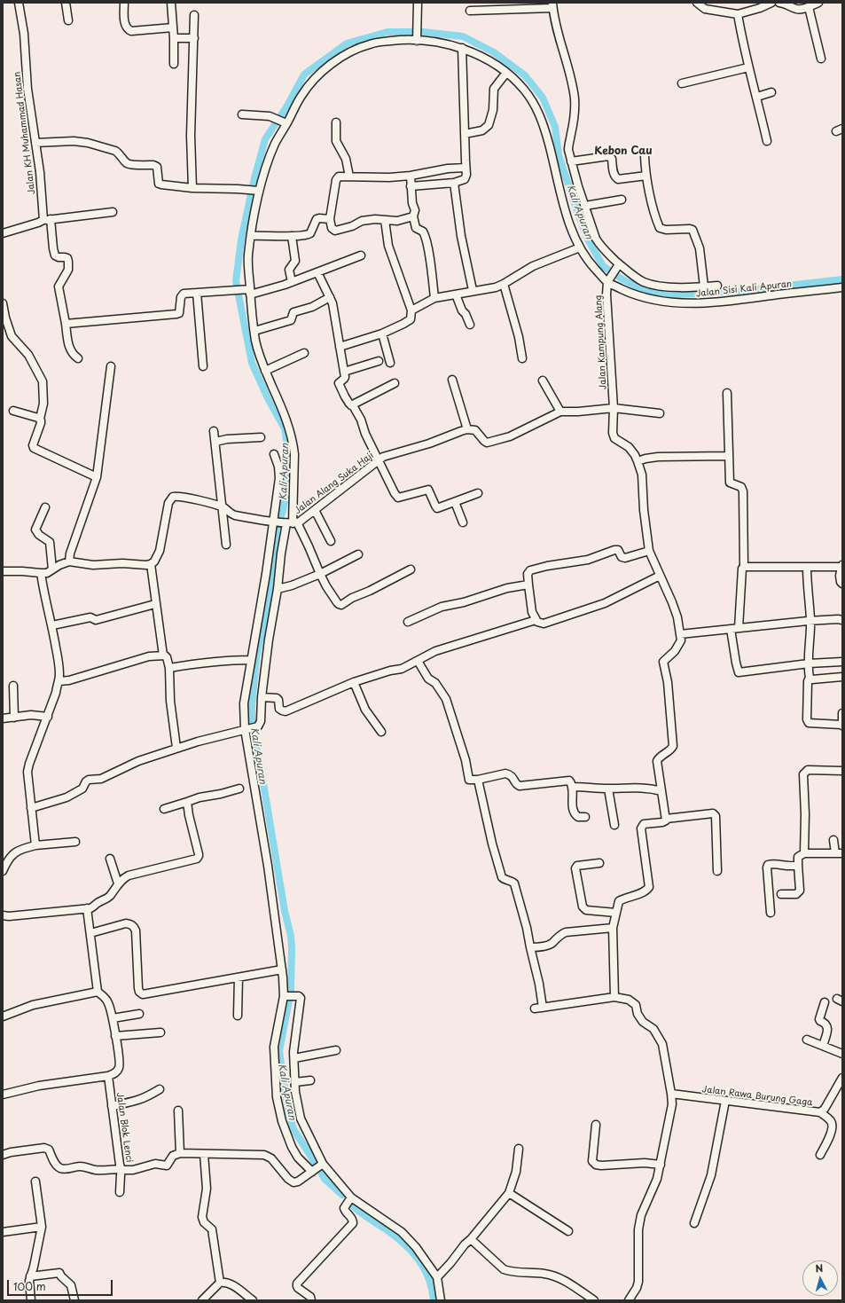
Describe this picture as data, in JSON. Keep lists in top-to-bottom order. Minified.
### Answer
{"streets":{"street":["Jalan KH Muhammad Hasan","Jalan Sisi Kali Apuran","Jalan Kampung Alang","Jalan Alang Suka Haji","Jalan Rawa Burung Gaga","Jalan Blok Lenci"]},"crossings":[["Jalan Sisi Kali Apuran","Jalan Kampung Alang"],["Jalan Sisi Kali Apuran","Jalan Alang Suka Haji"]],"districts":["Kebon Cau"],"water":["Kali Apuran"],"scale_bar":"100 m","north":"top"}
